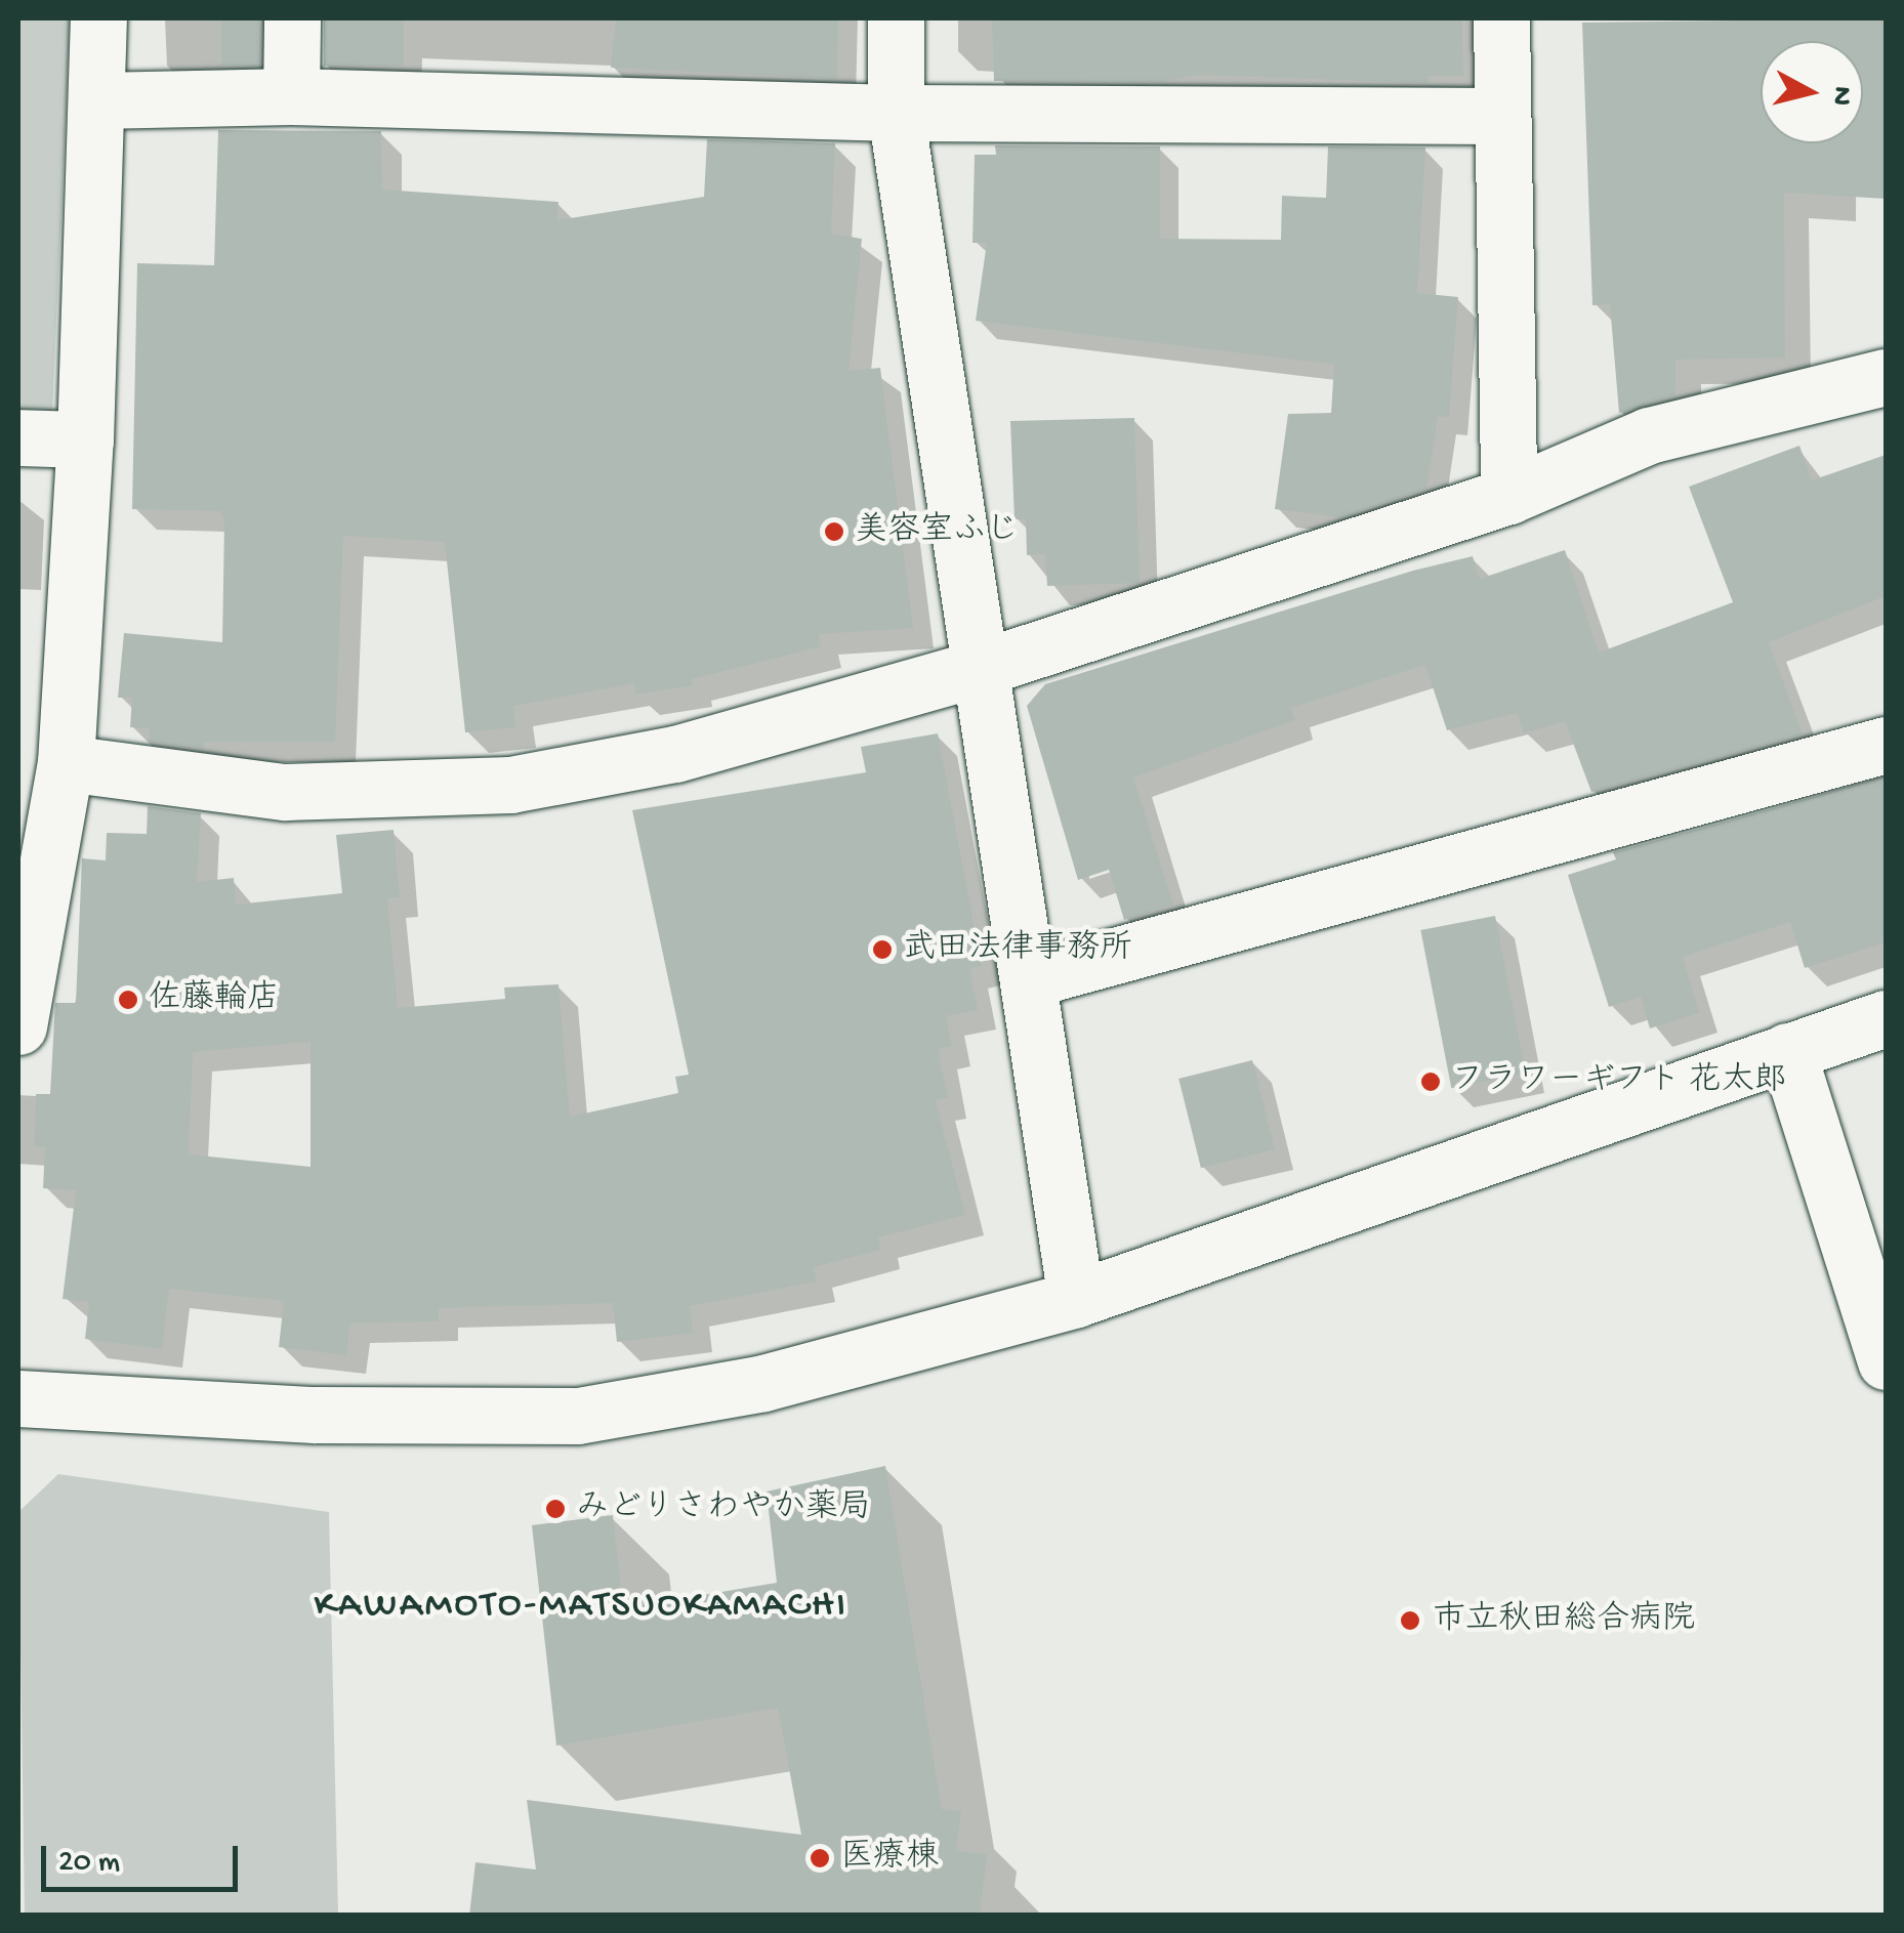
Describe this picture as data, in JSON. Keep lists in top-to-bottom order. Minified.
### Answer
{"districts":["KAWAMOTO-MATSUOKAMACHI"],"places":["美容室ふじ","武田法律事務所","佐藤輪店","フラワーギフト 花太郎","みどりさわやか薬局","市立秋田総合病院","医療棟"],"scale_bar":"20 m","north":"right"}
